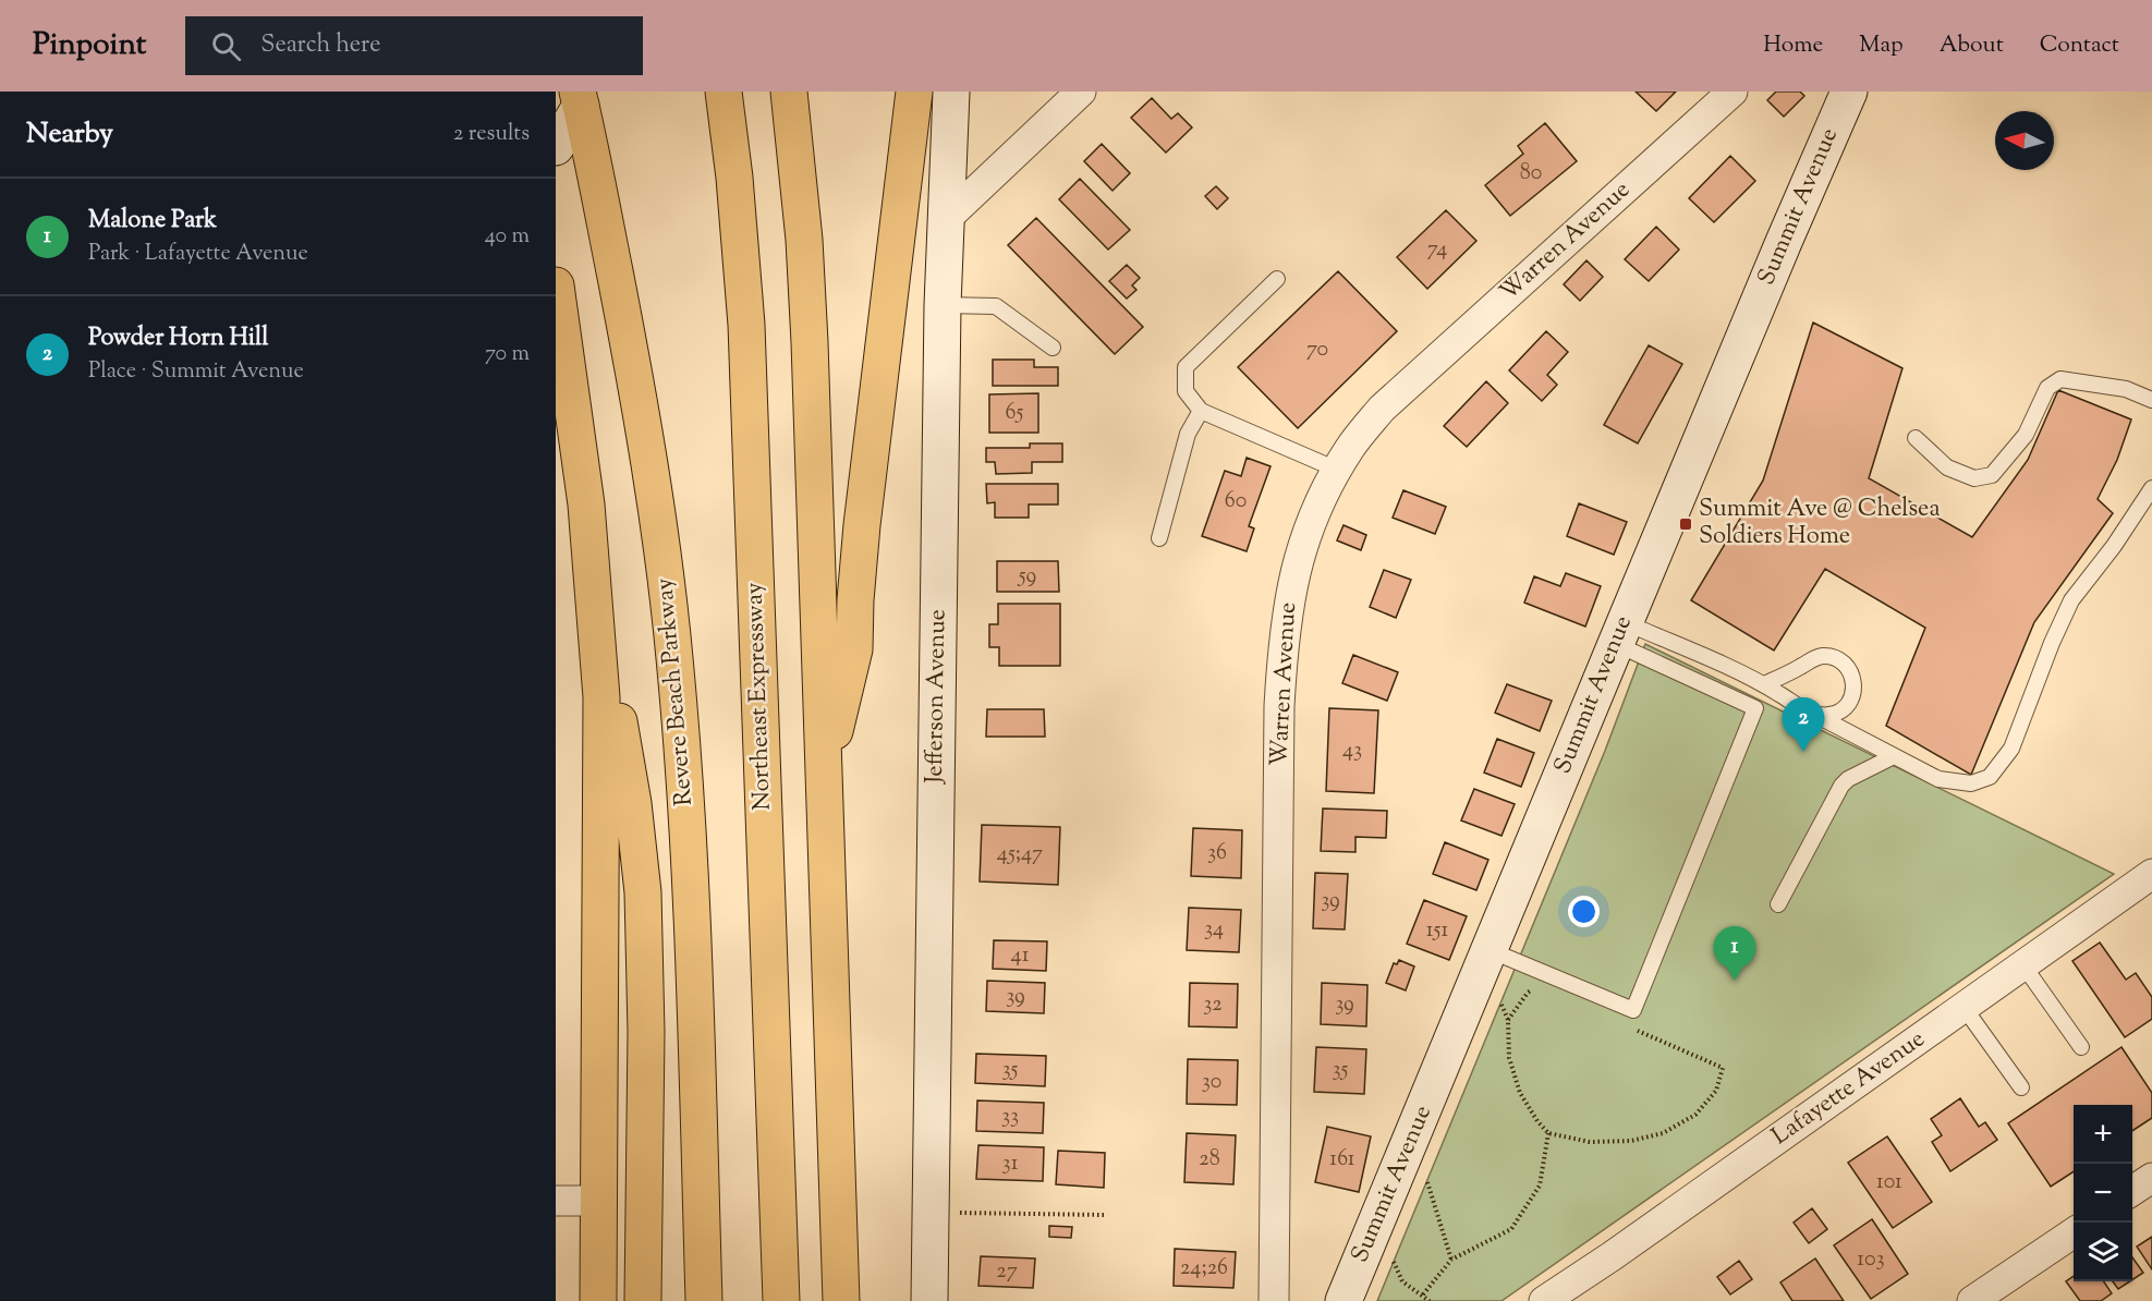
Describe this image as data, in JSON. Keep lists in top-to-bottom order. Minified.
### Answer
{"streets":{"highway":["Revere Beach Parkway","Northeast Expressway"],"street":["Summit Avenue","Warren Avenue","Jefferson Avenue","Lafayette Avenue"]},"places":{"transit":["Summit Ave @ Chelsea Soldiers Home"]},"house_numbers":["80","74","70","65","60","59","43","36","45;47","39","34","151","41","39","32","39","35","35","30","33","28","161","31","101","103","24;26","27"],"north":"left","page":{"header":"Pinpoint","search":"Search here","nav":["Home","Map","About","Contact"],"heading":["Nearby","2 results"],"list":[{"mark":"1","name":"Malone Park","note":"Park · Lafayette Avenue","value":"40 m"},{"mark":"2","name":"Powder Horn Hill","note":"Place · Summit Avenue","value":"70 m"}],"pins":["2","1"],"map_buttons":["+","−"]}}
